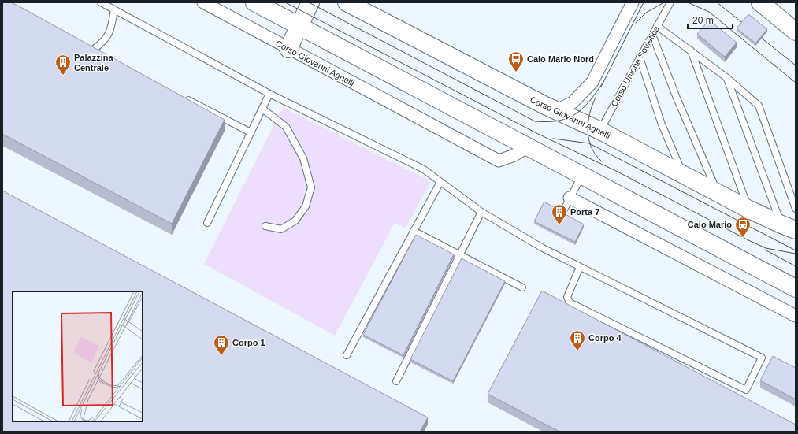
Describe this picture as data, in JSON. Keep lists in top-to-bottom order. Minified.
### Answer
{"streets":{"main road":["Corso Giovanni Agnelli"],"lane":["Corso Unione Sovietica"]},"crossings":[["Corso Giovanni Agnelli","Corso Unione Sovietica"]],"places":{"bus stop":["Caio Mario Nord","Caio Mario"],"building":["Palazzina Centrale","Porta 7","Corpo 4","Corpo 1"]},"scale_bar":"20 m"}
